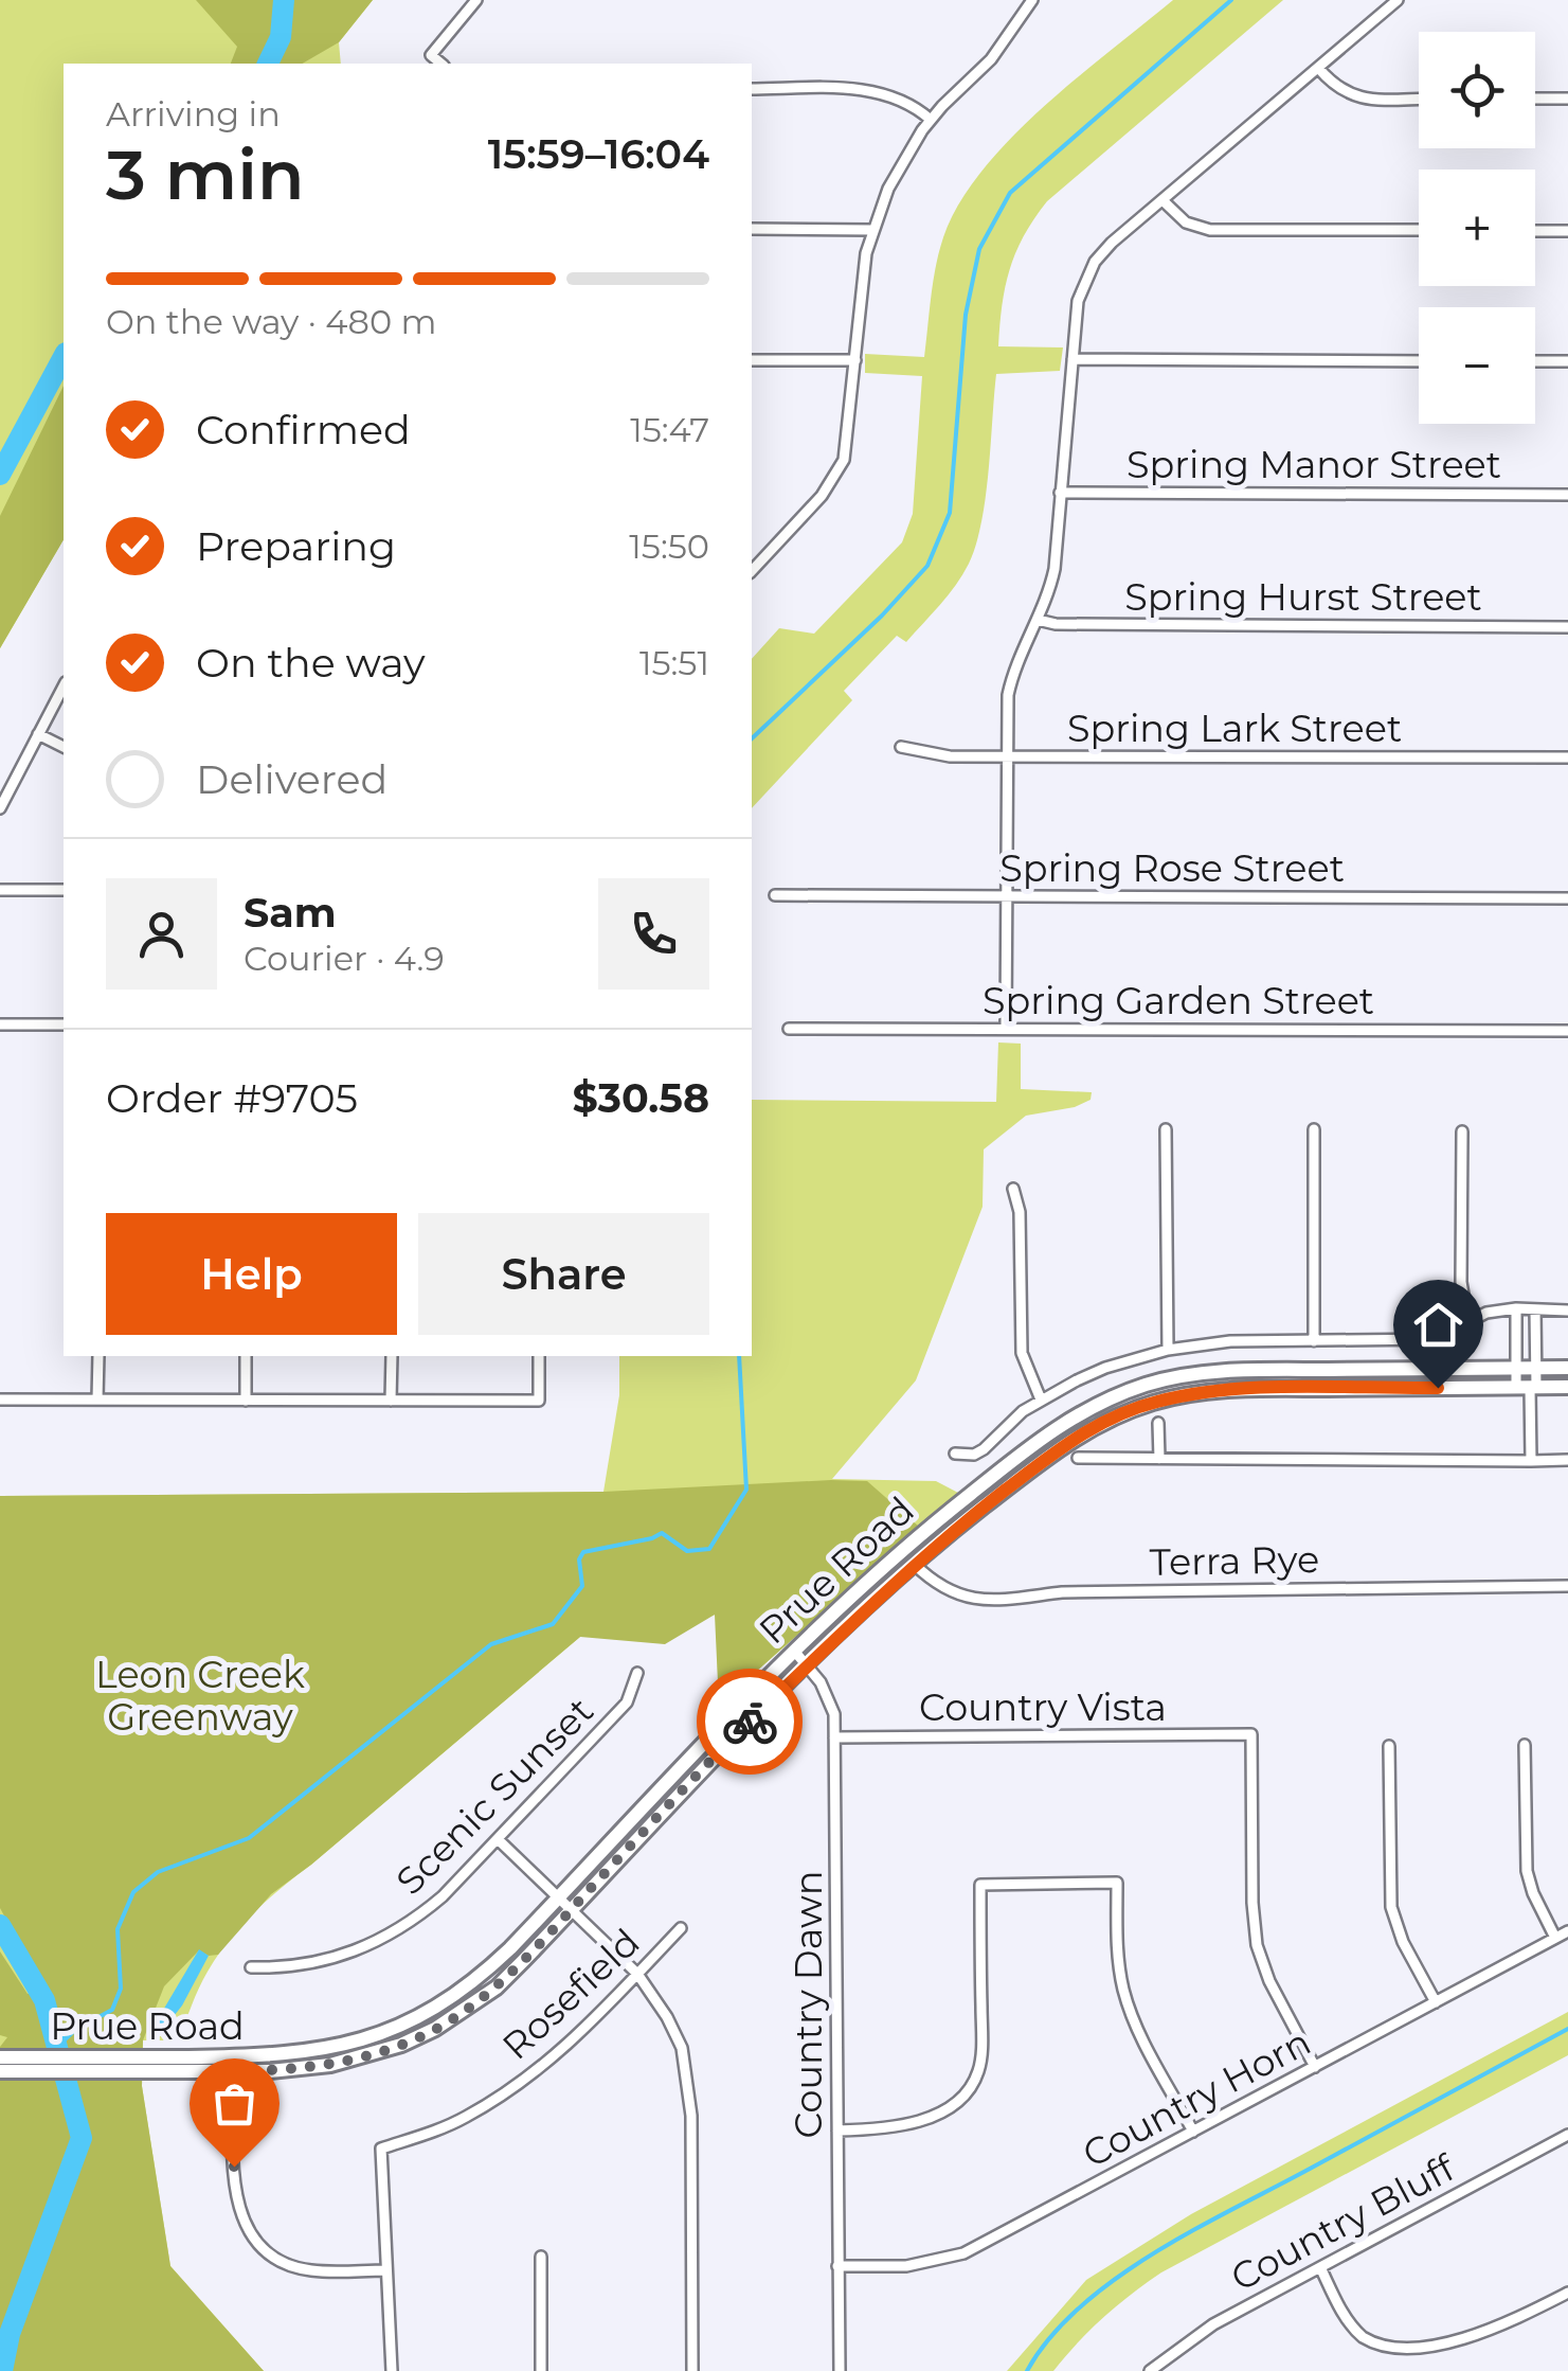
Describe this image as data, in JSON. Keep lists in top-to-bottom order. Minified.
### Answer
{"streets":{"main road":["Prue Road"],"street":["Spring Manor Street","Spring Hurst Street","Spring Lark Street","Spring Rose Street","Spring Garden Street","Terra Rye","Country Vista","Scenic Sunset","Rosefield","Country Dawn","Country Horn","Country Bluff"]},"crossings":[["Terra Rye","Prue Road"],["Prue Road","Country Dawn"],["Country Vista","Country Dawn"],["Country Vista","Country Horn"],["Country Dawn","Country Horn"]],"parks":["Leon Creek Greenway"],"page":{"map_buttons":["+","−"],"heading":["3 min","Arriving in","15:59–16:04"],"panel":["Sam","Courier · 4.9","Order #9705","$30.58"],"bar":"On the way · 480 m","list":[["Confirmed","15:47"],["Preparing","15:50"],["On the way","15:51"],"Delivered"],"buttons":["Help","Share"]}}
